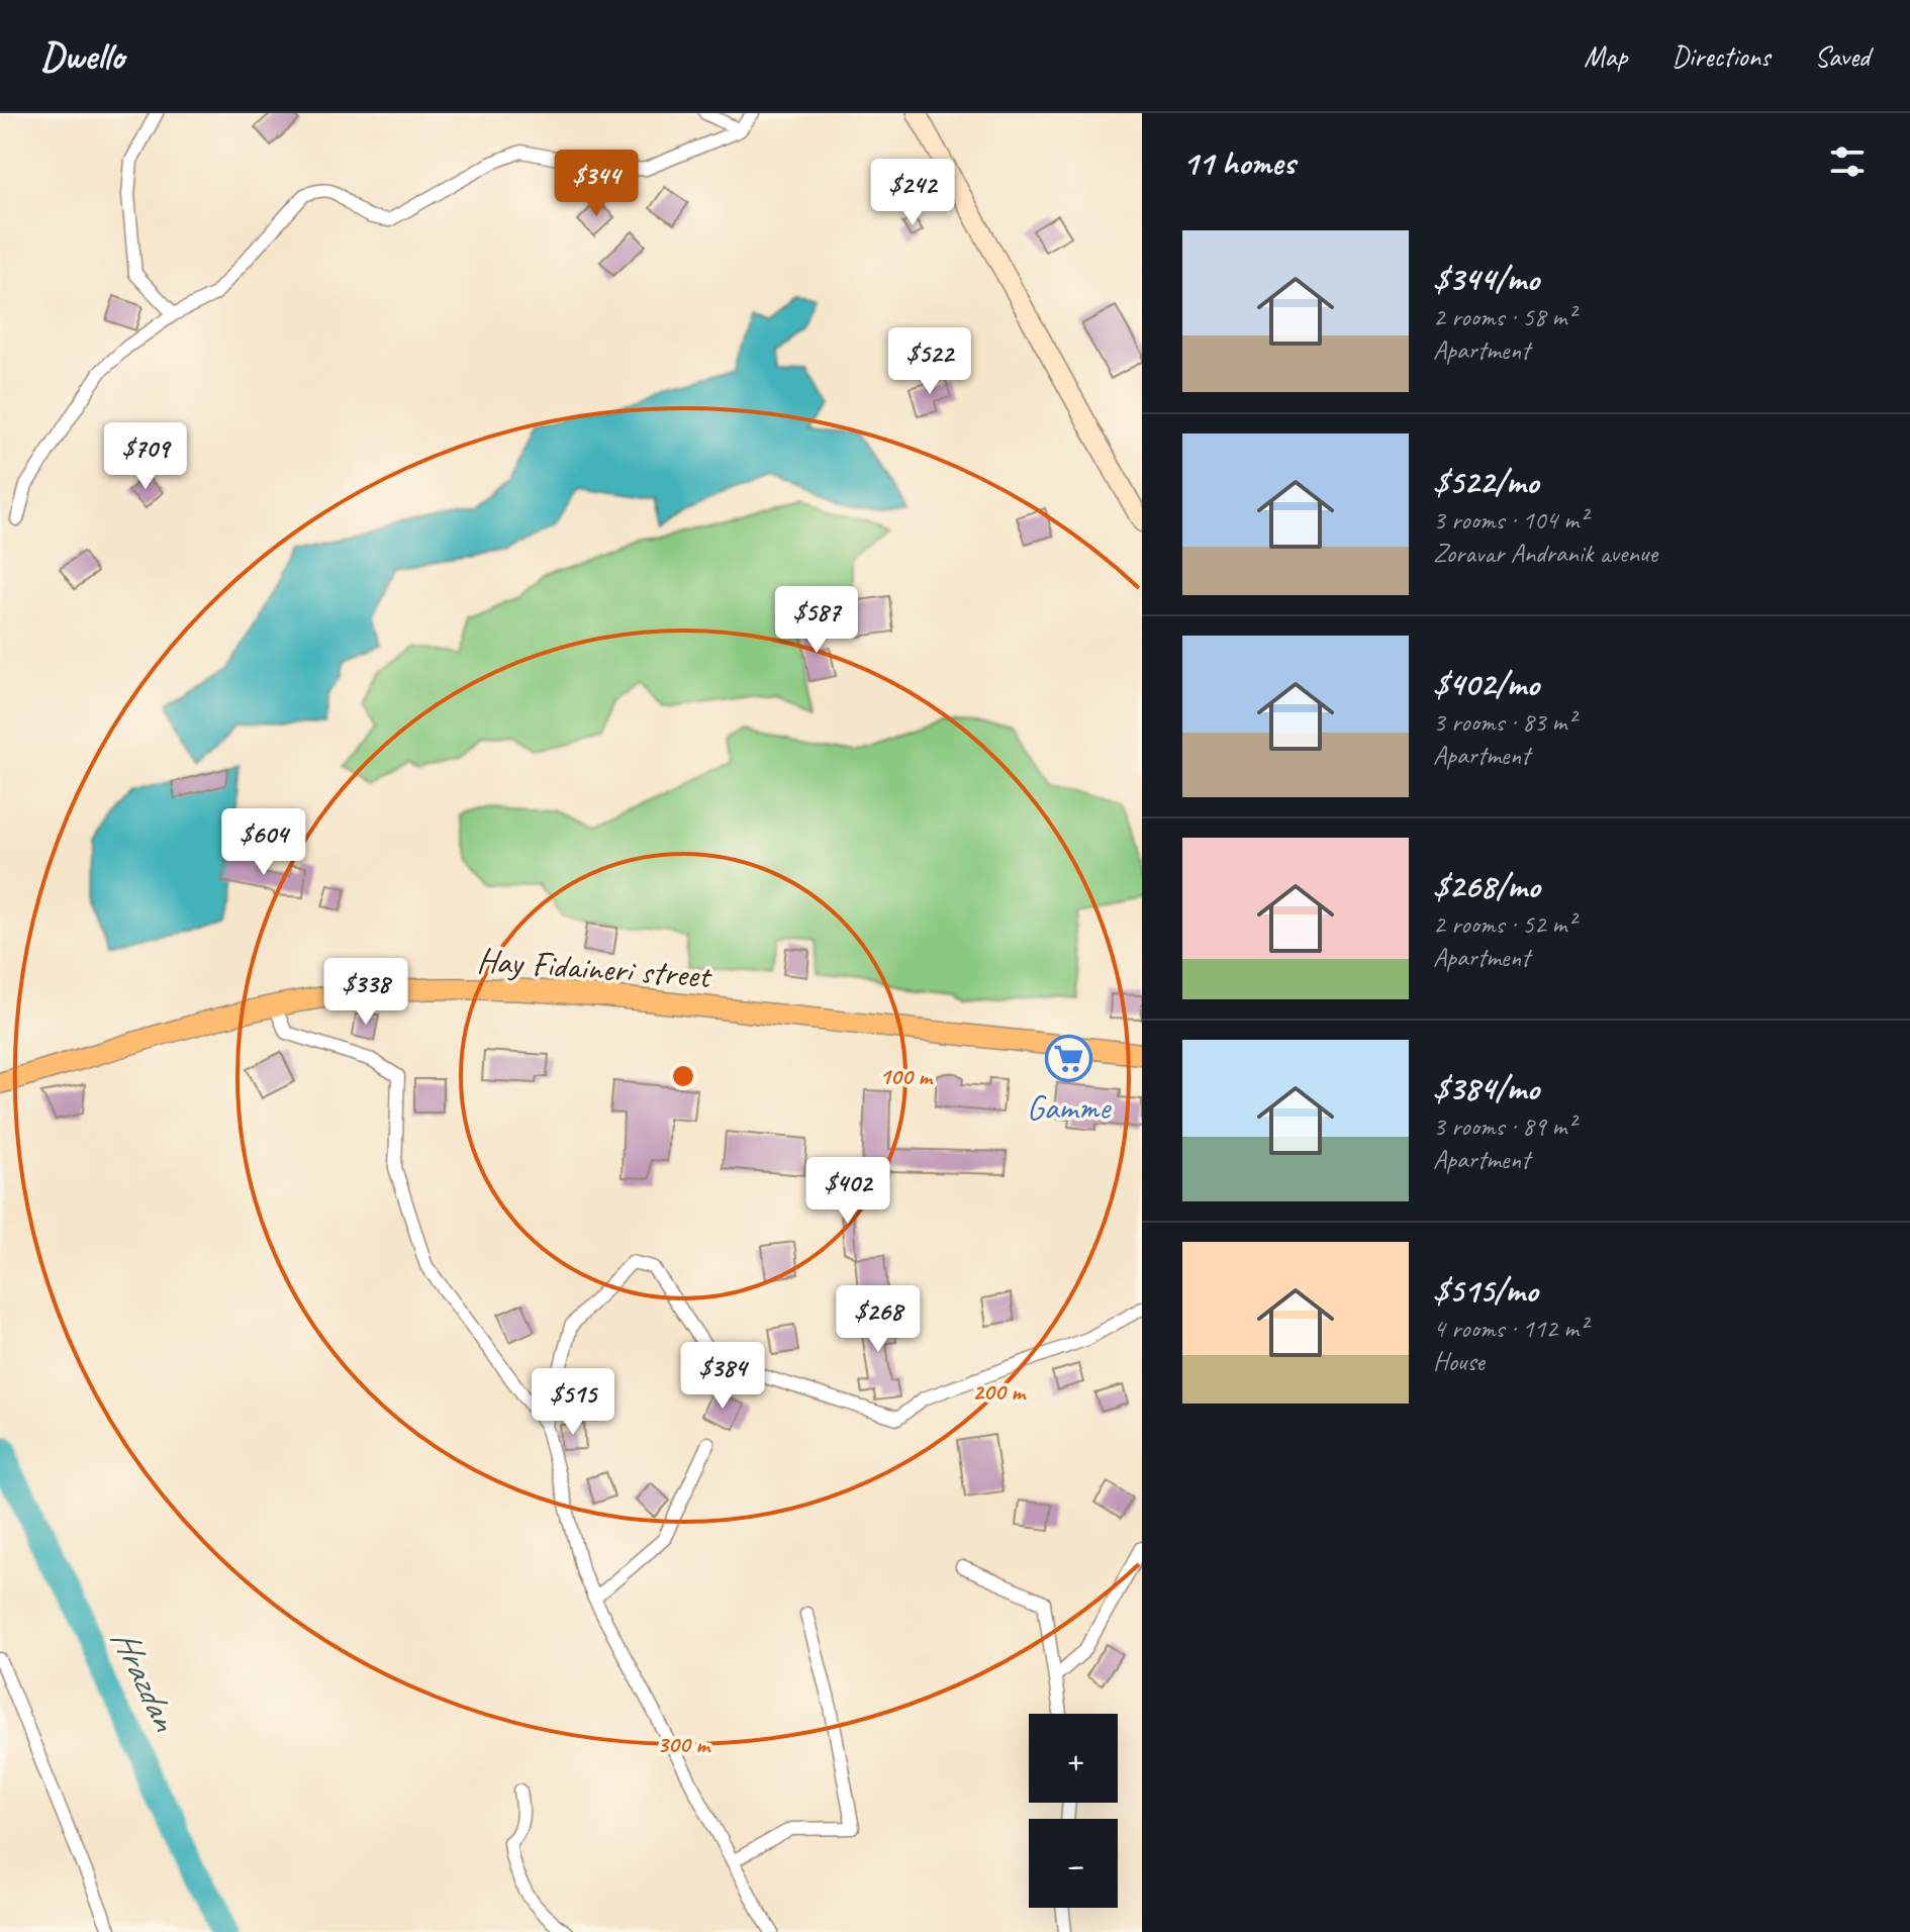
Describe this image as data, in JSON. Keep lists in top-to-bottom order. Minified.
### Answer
{"streets":{"main road":["Hay Fidaineri street"]},"water":["Hrazdan"],"places":{"supermarket":["Gamme"]},"page":{"header":"Dwello","nav":["Map","Directions","Saved"],"heading":"11 homes","price":["$344","$242","$522","$709","$587","$604","$338","$402","$268","$384","$515"],"list":[{"name":"$344/mo","note":"2 rooms · 58 m² · Apartment"},{"name":"$522/mo","note":"3 rooms · 104 m² · Zoravar Andranik avenue"},{"name":"$402/mo","note":"3 rooms · 83 m² · Apartment"},{"name":"$268/mo","note":"2 rooms · 52 m² · Apartment"},{"name":"$384/mo","note":"3 rooms · 89 m² · Apartment"},{"name":"$515/mo","note":"4 rooms · 112 m² · House"}],"map_buttons":["+","−"]},"rings":["100 m","200 m","300 m"]}
